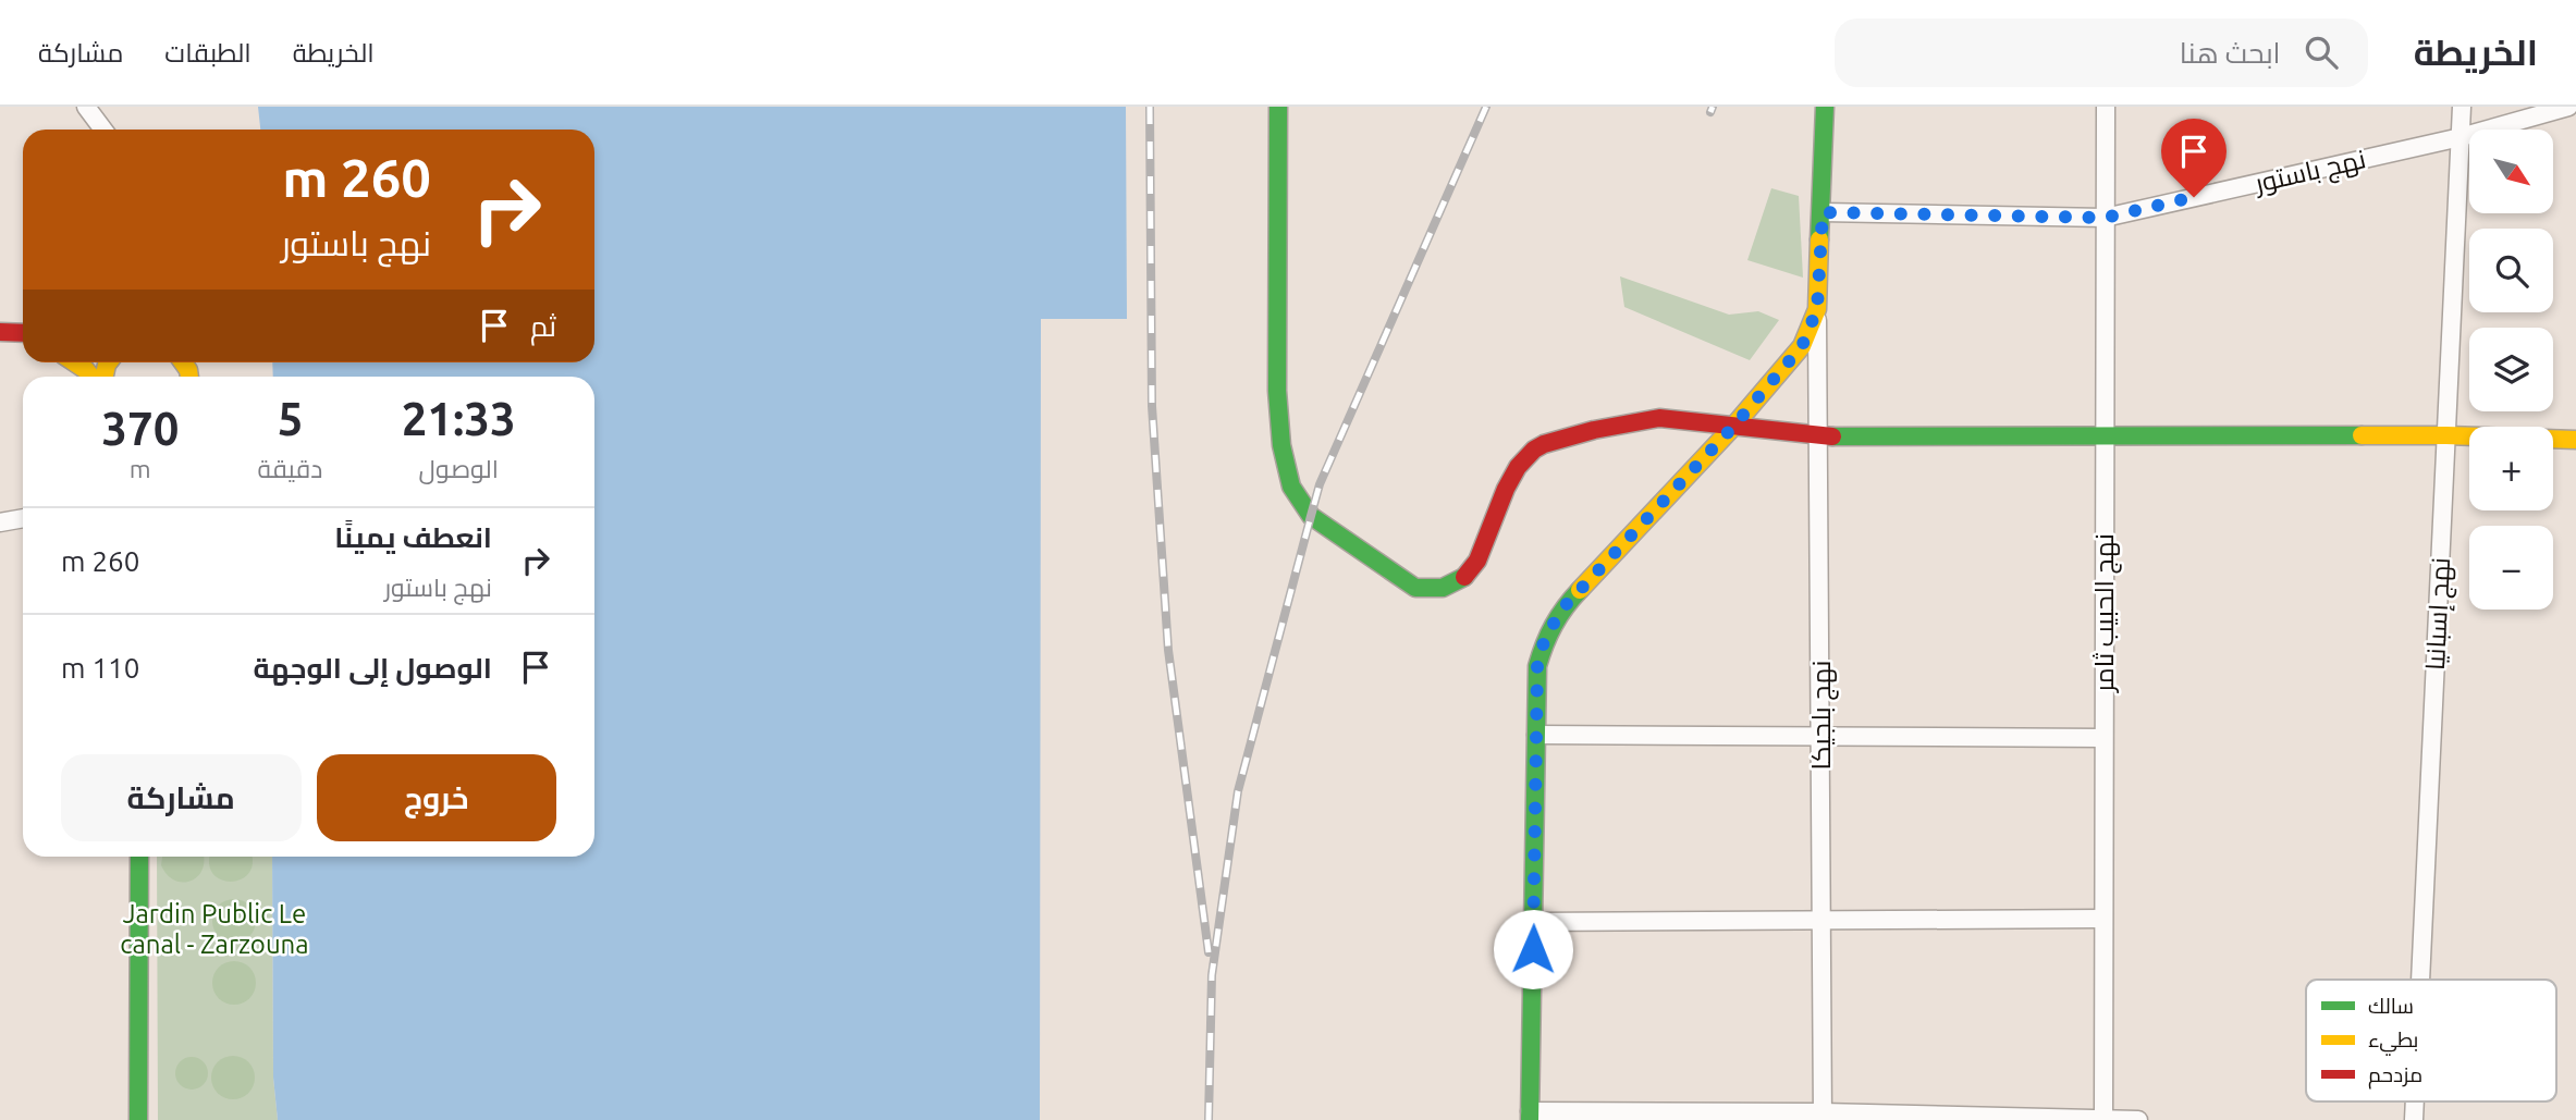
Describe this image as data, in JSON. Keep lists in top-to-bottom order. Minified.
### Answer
{"streets":{"street":["نهج باستور","نهج الحبيب ثامر","نهج إسبانيا","نهج بلجيكا"]},"crossings":[["نهج باستور","نهج الحبيب ثامر"],["نهج باستور","نهج إسبانيا"]],"parks":["Jardin Public Le canal - Zarzouna"],"legend":["سالك","بطيء","مزدحم"],"north":"bottom right","page":{"header":"الخريطة","search":"ابحث هنا","nav":["الخريطة","الطبقات","مشاركة"],"map_buttons":["+","−"],"turn":["260 m","نهج باستور"],"then":"ثم","eta":["21:33","الوصول","5","دقيقة","370","m"],"list":[{"name":"انعطف يمينًا","note":"نهج باستور","value":"260 m"},{"name":"الوصول إلى الوجهة","value":"110 m"}],"buttons":["خروج","مشاركة"]}}
